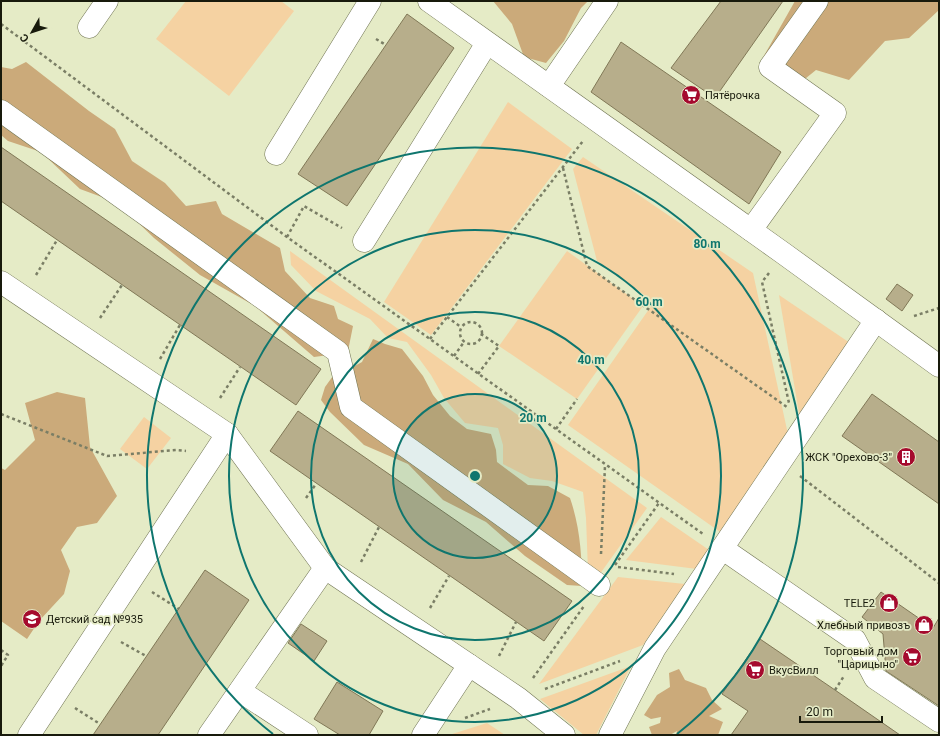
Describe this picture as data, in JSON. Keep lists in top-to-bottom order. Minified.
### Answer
{"places":{"supermarket":["Пятёрочка","Торговый дом \"Царицыно\"","ВкусВилл"],"building":["ЖСК \"Орехово-3\""],"shop":["TELE2","Хлебный привозъ"],"school or university":["Детский сад №935"]},"scale_bar":"20 m","north":"bottom left","rings":["80 m","60 m","40 m","20 m"]}
